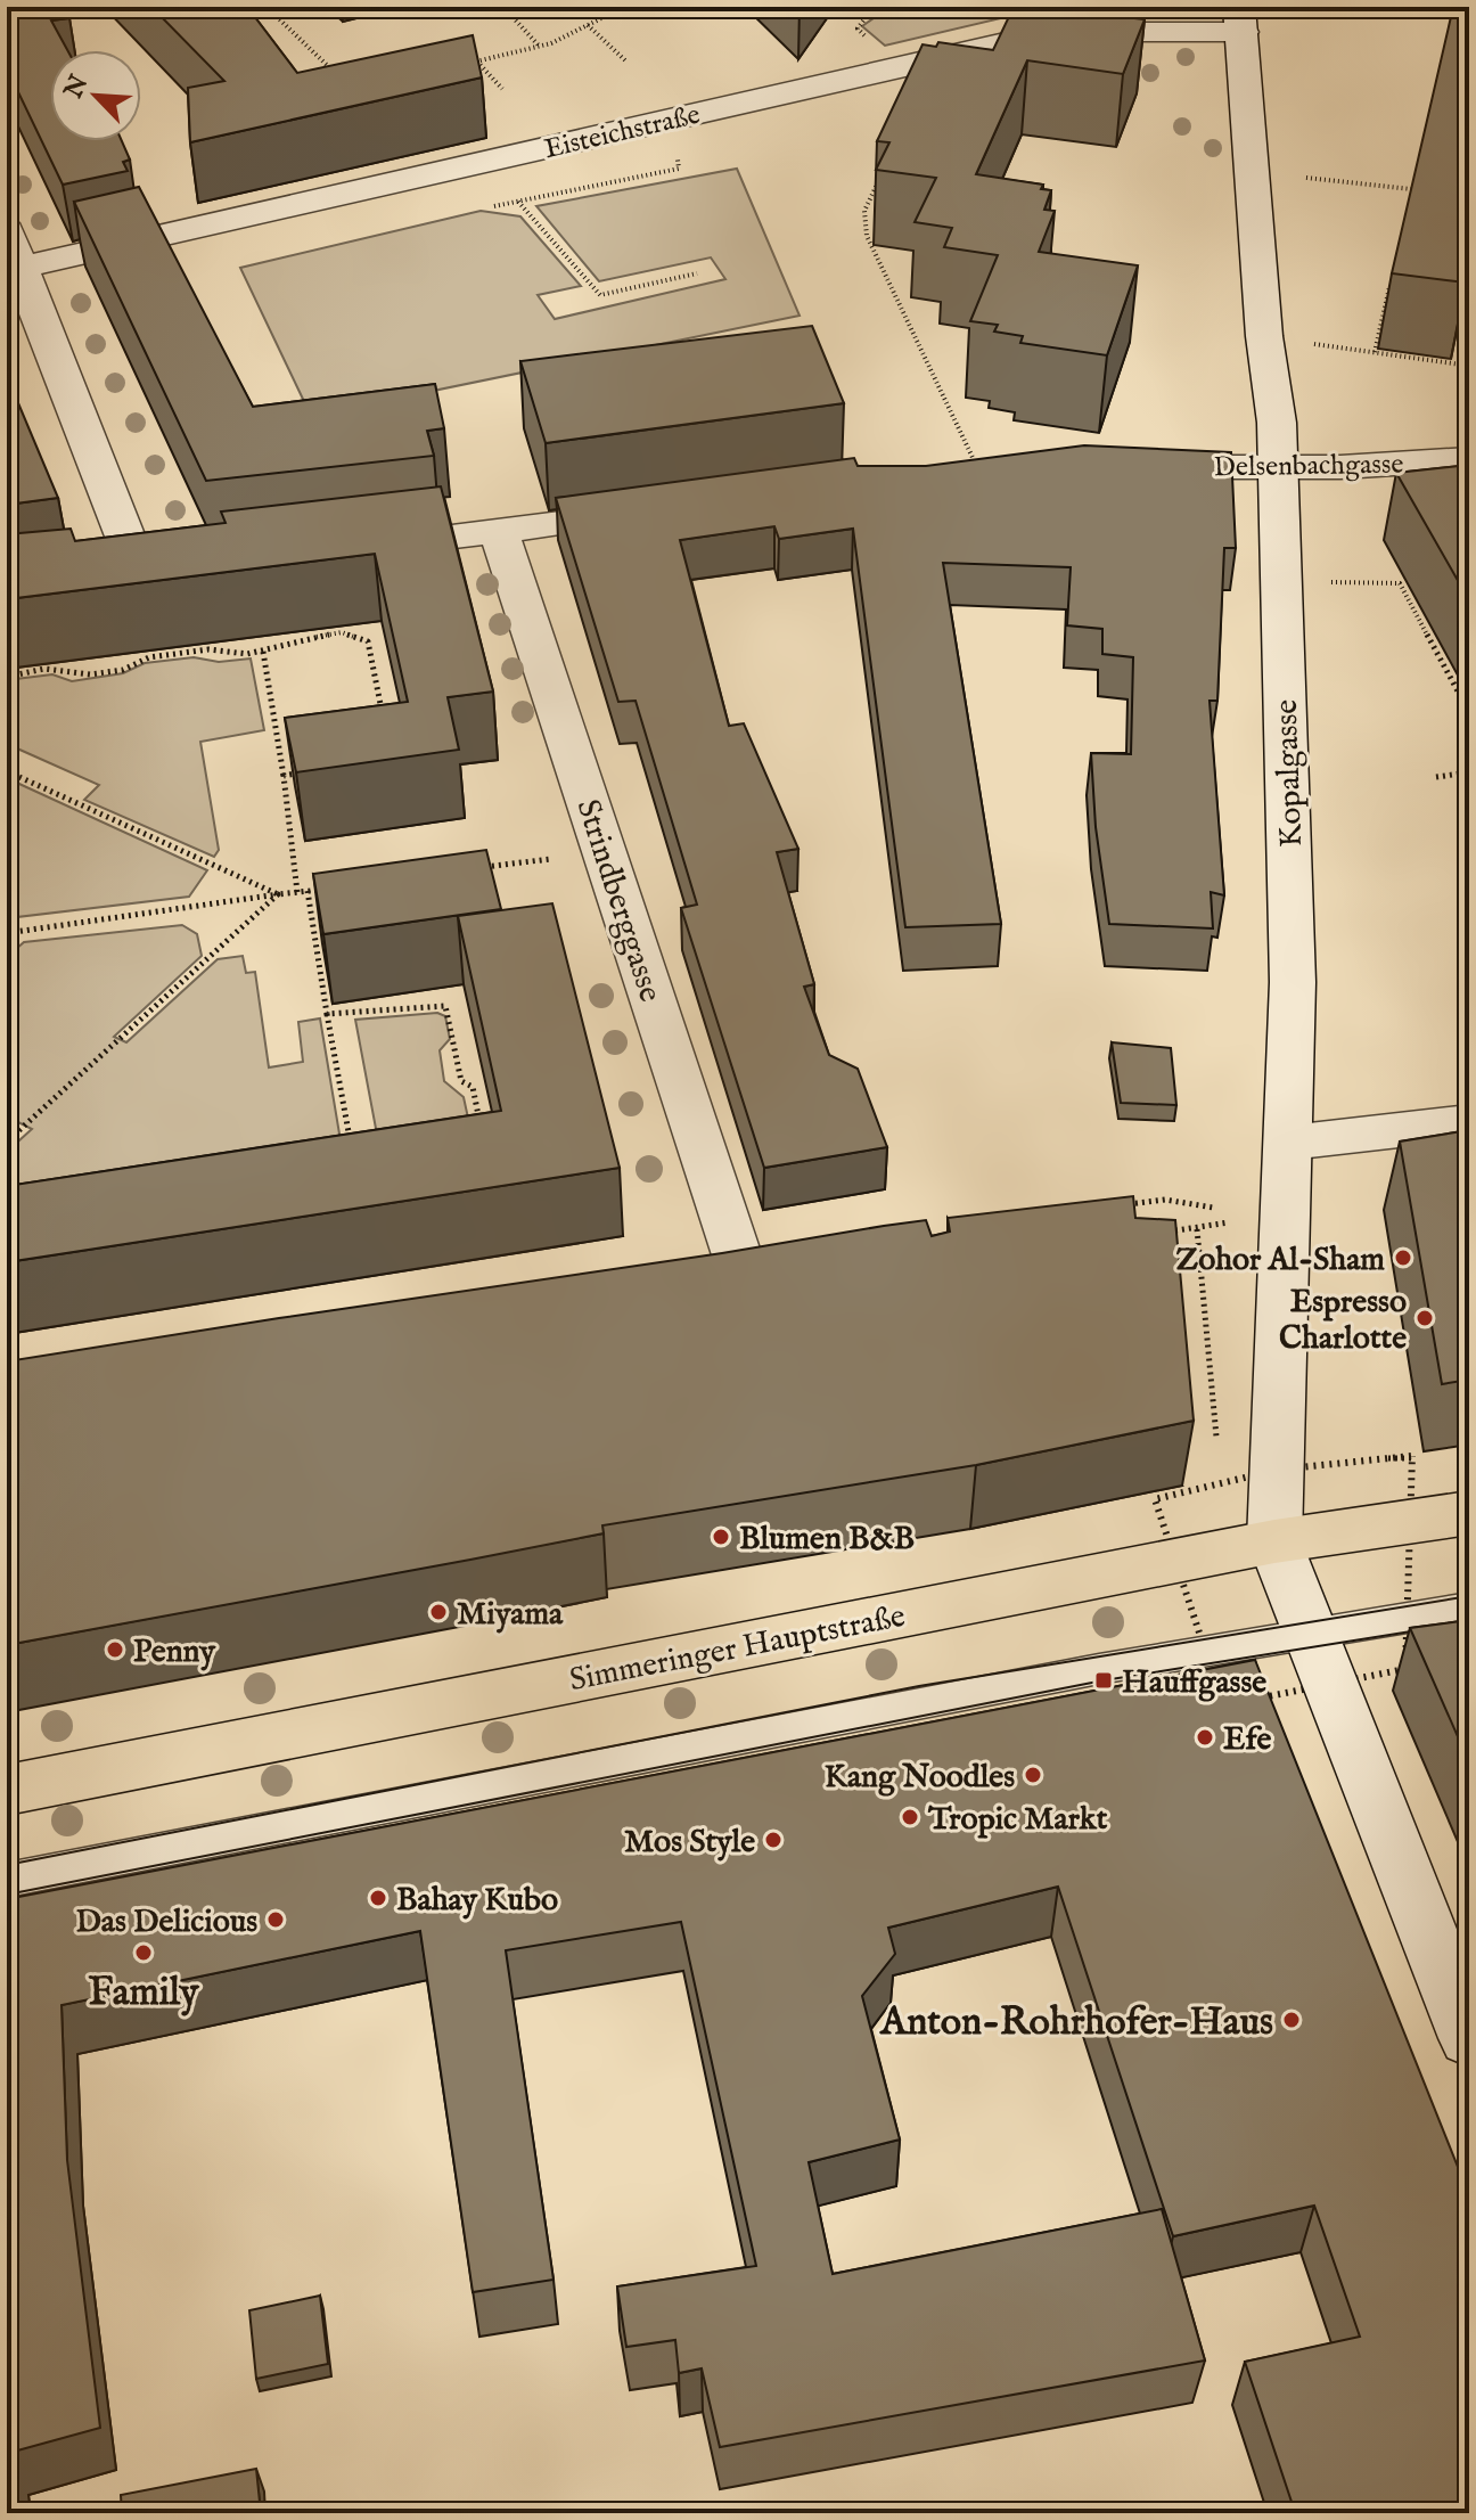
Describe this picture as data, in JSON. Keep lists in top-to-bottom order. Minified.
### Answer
{"streets":{"main road":["Simmeringer Hauptstraße"],"street":["Eisteichstraße","Delsenbachgasse","Kopalgasse","Strindberggasse"]},"crossings":[["Eisteichstraße","Kopalgasse"],["Delsenbachgasse","Kopalgasse"],["Kopalgasse","Simmeringer Hauptstraße"]],"places":{"other":["Zohor Al-Sham","Espresso Charlotte","Blumen B&B","Miyama","Penny","Efe","Kang Noodles","Tropic Markt","Mos Style","Bahay Kubo","Das Delicious","Family","Anton-Rohrhofer-Haus"],"transit":["Hauffgasse"]},"north":"top left"}
